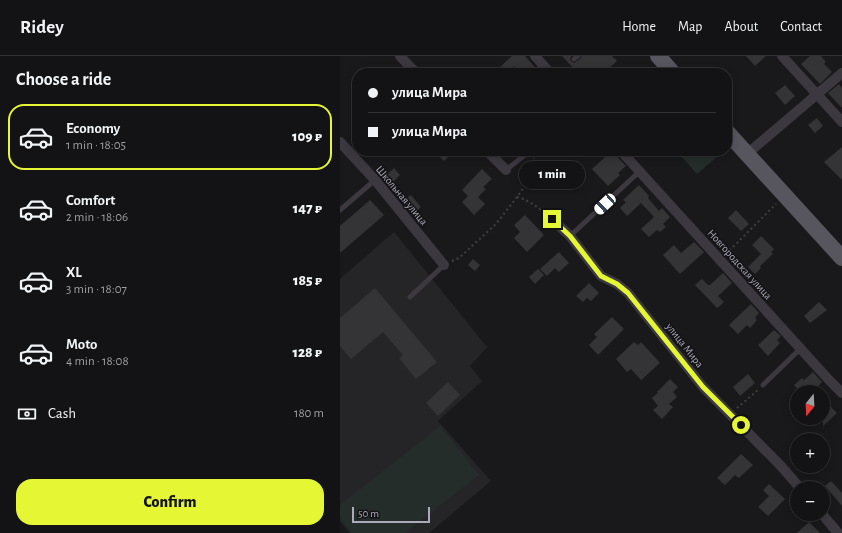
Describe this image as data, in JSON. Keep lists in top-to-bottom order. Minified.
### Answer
{"streets":{"street":["Школьная улица","Новгородская улица","улица Мира"]},"scale_bar":"50 m","north":"bottom","page":{"header":"Ridey","nav":["Home","Map","About","Contact"],"heading":"Choose a ride","banner":["улица Мира","улица Мира"],"list":[{"name":"Economy","note":"1 min · 18:05","value":"109 ₽"},{"name":"Comfort","note":"2 min · 18:06","value":"147 ₽"},{"name":"XL","note":"3 min · 18:07","value":"185 ₽"},{"name":"Moto","note":"4 min · 18:08","value":"128 ₽"}],"bubble":"1 min","map_buttons":["+","−"],"pay":["Cash","180 m"],"buttons":"Confirm","scale":"50 m"}}
